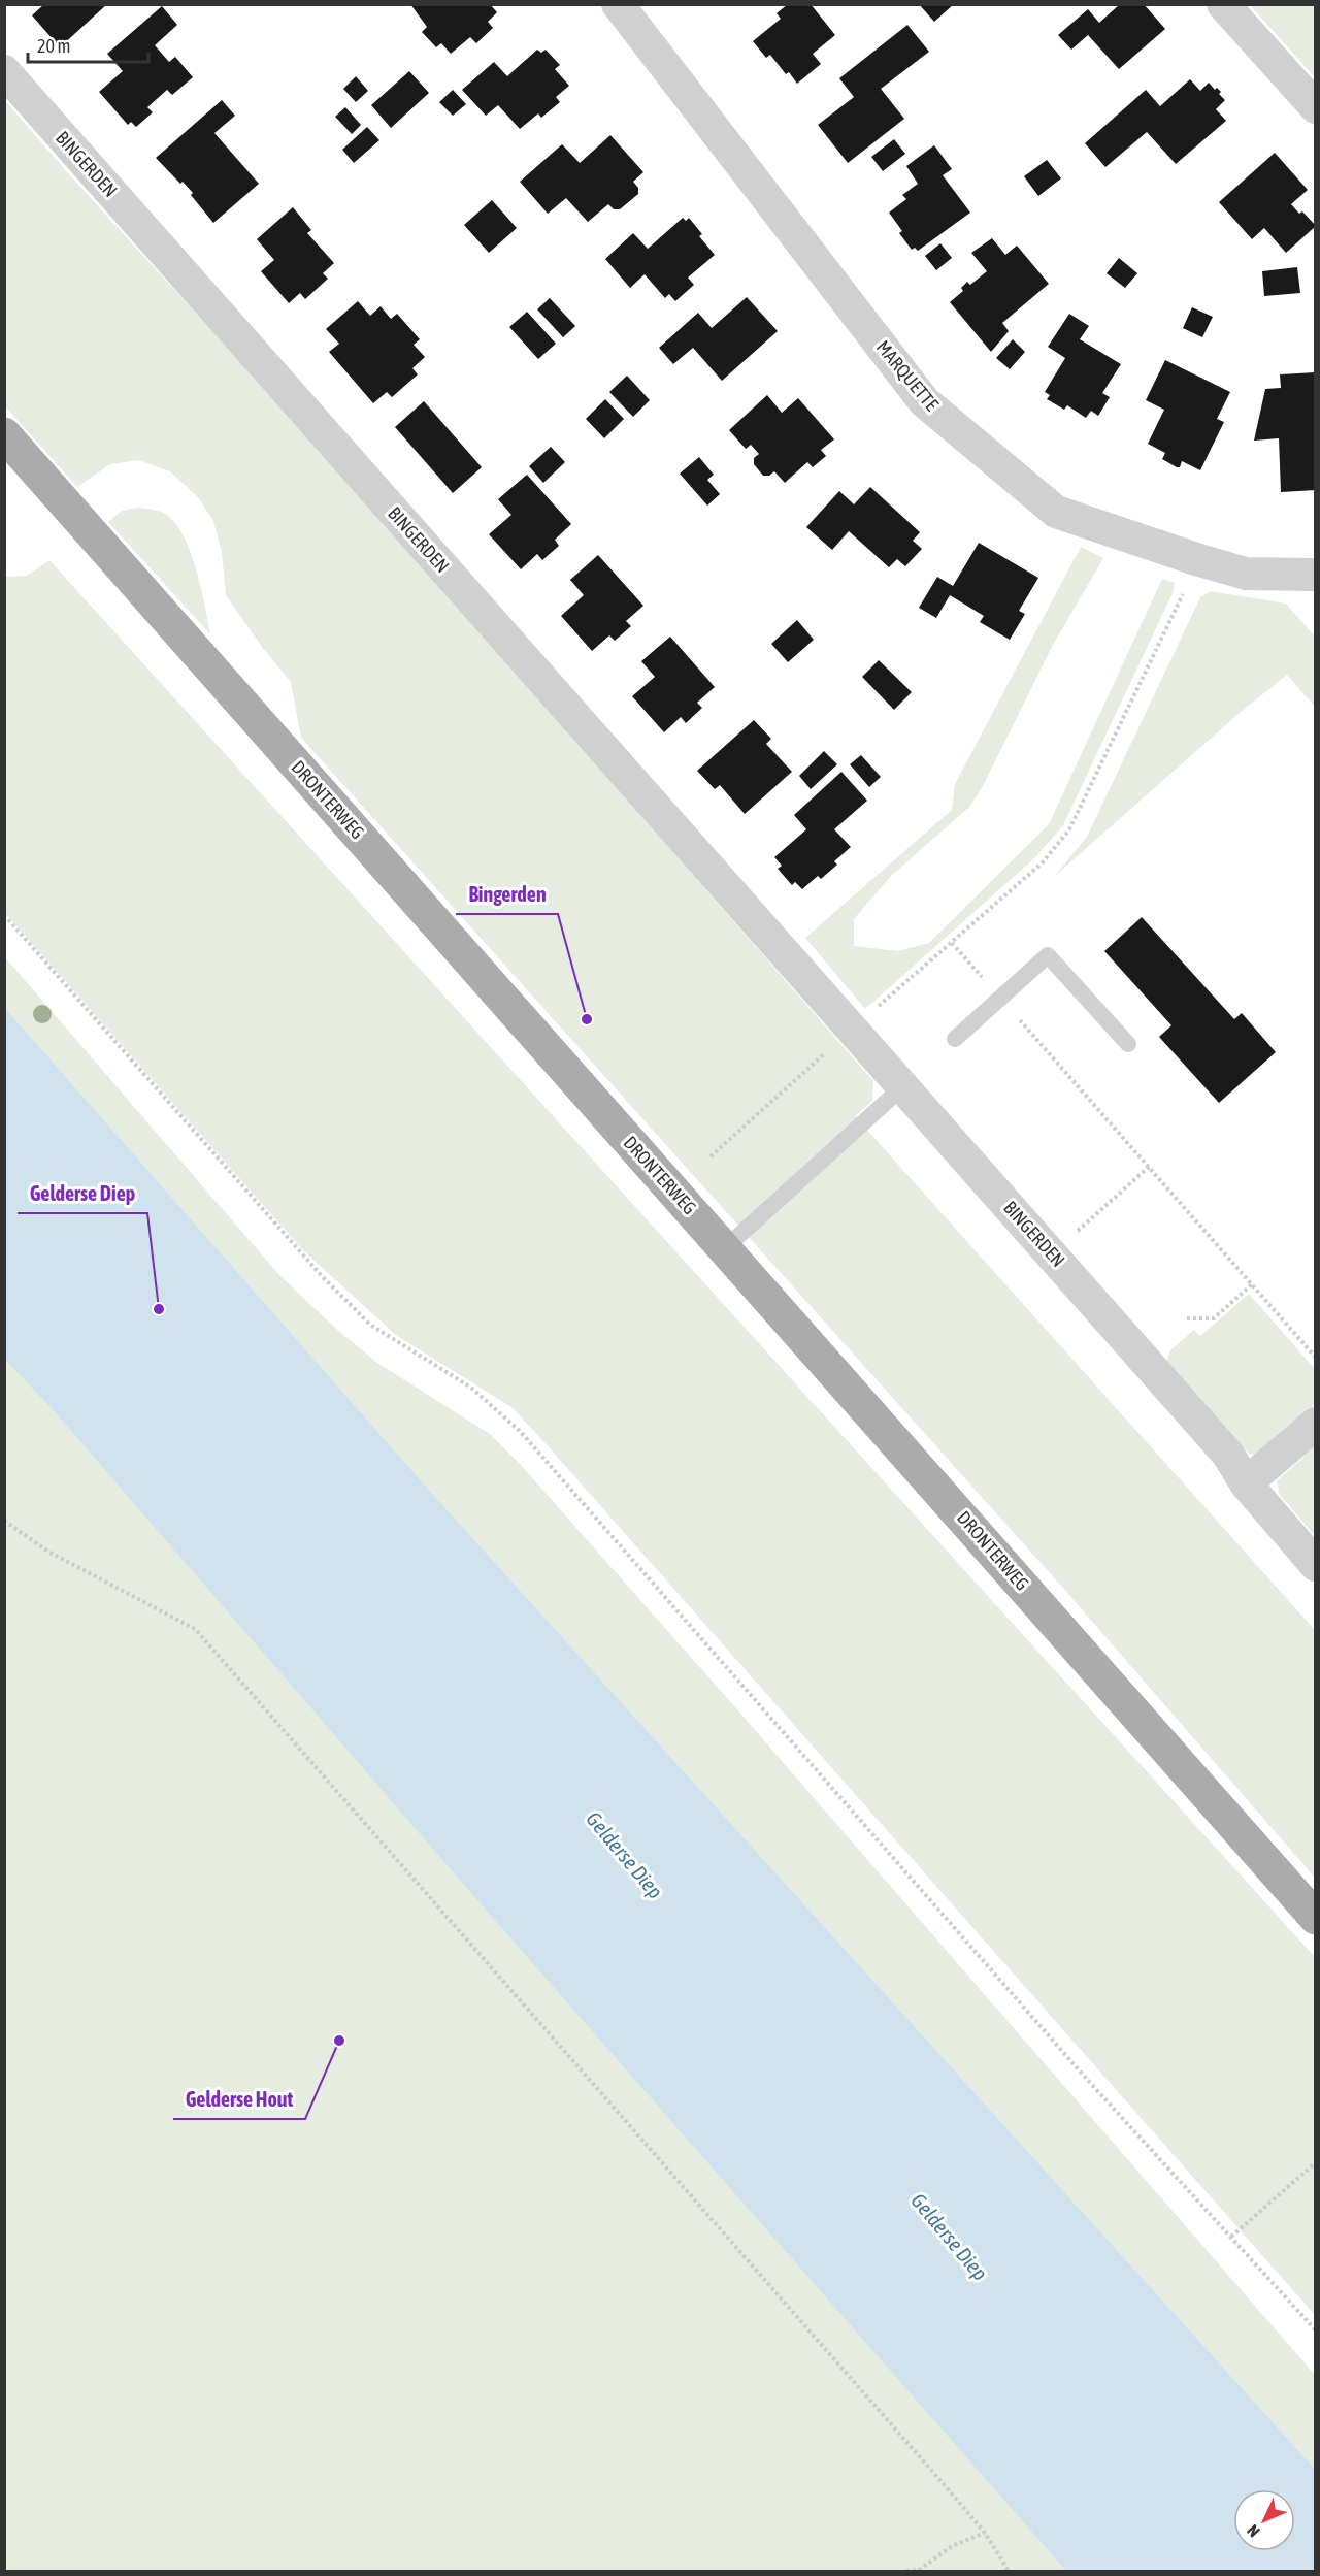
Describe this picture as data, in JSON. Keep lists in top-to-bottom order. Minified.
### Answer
{"streets":{"main road":["DRONTERWEG"],"street":["BINGERDEN","MARQUETTE"]},"water":["Gelderse Diep"],"places":["Bingerden","Gelderse Diep","Gelderse Hout"],"scale_bar":"20 m","north":"bottom left"}
